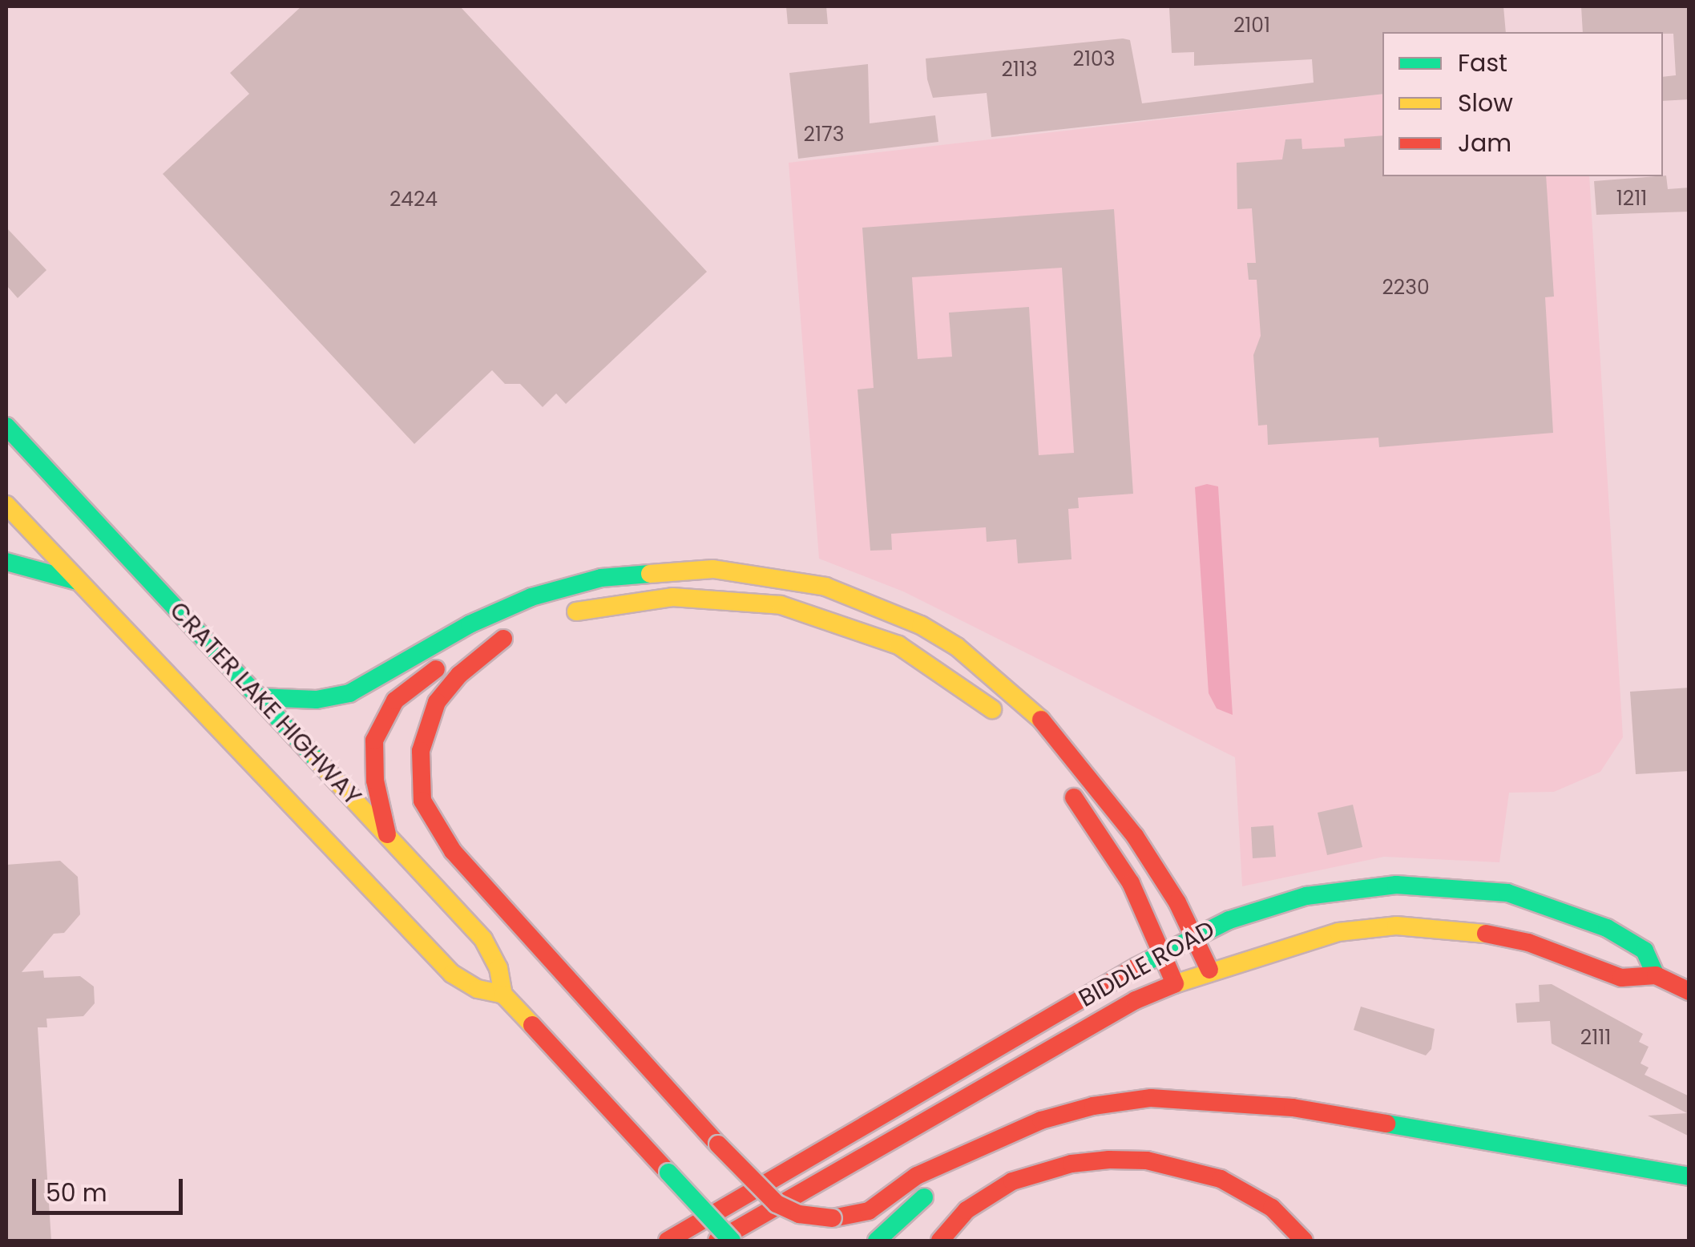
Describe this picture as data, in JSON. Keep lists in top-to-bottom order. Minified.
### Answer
{"streets":{"main road":["CRATER LAKE HIGHWAY","BIDDLE ROAD"]},"house_numbers":["2101","2103","2113","2173","1211","2424","2230","2111"],"legend":["Fast","Slow","Jam"],"scale_bar":"50 m"}
